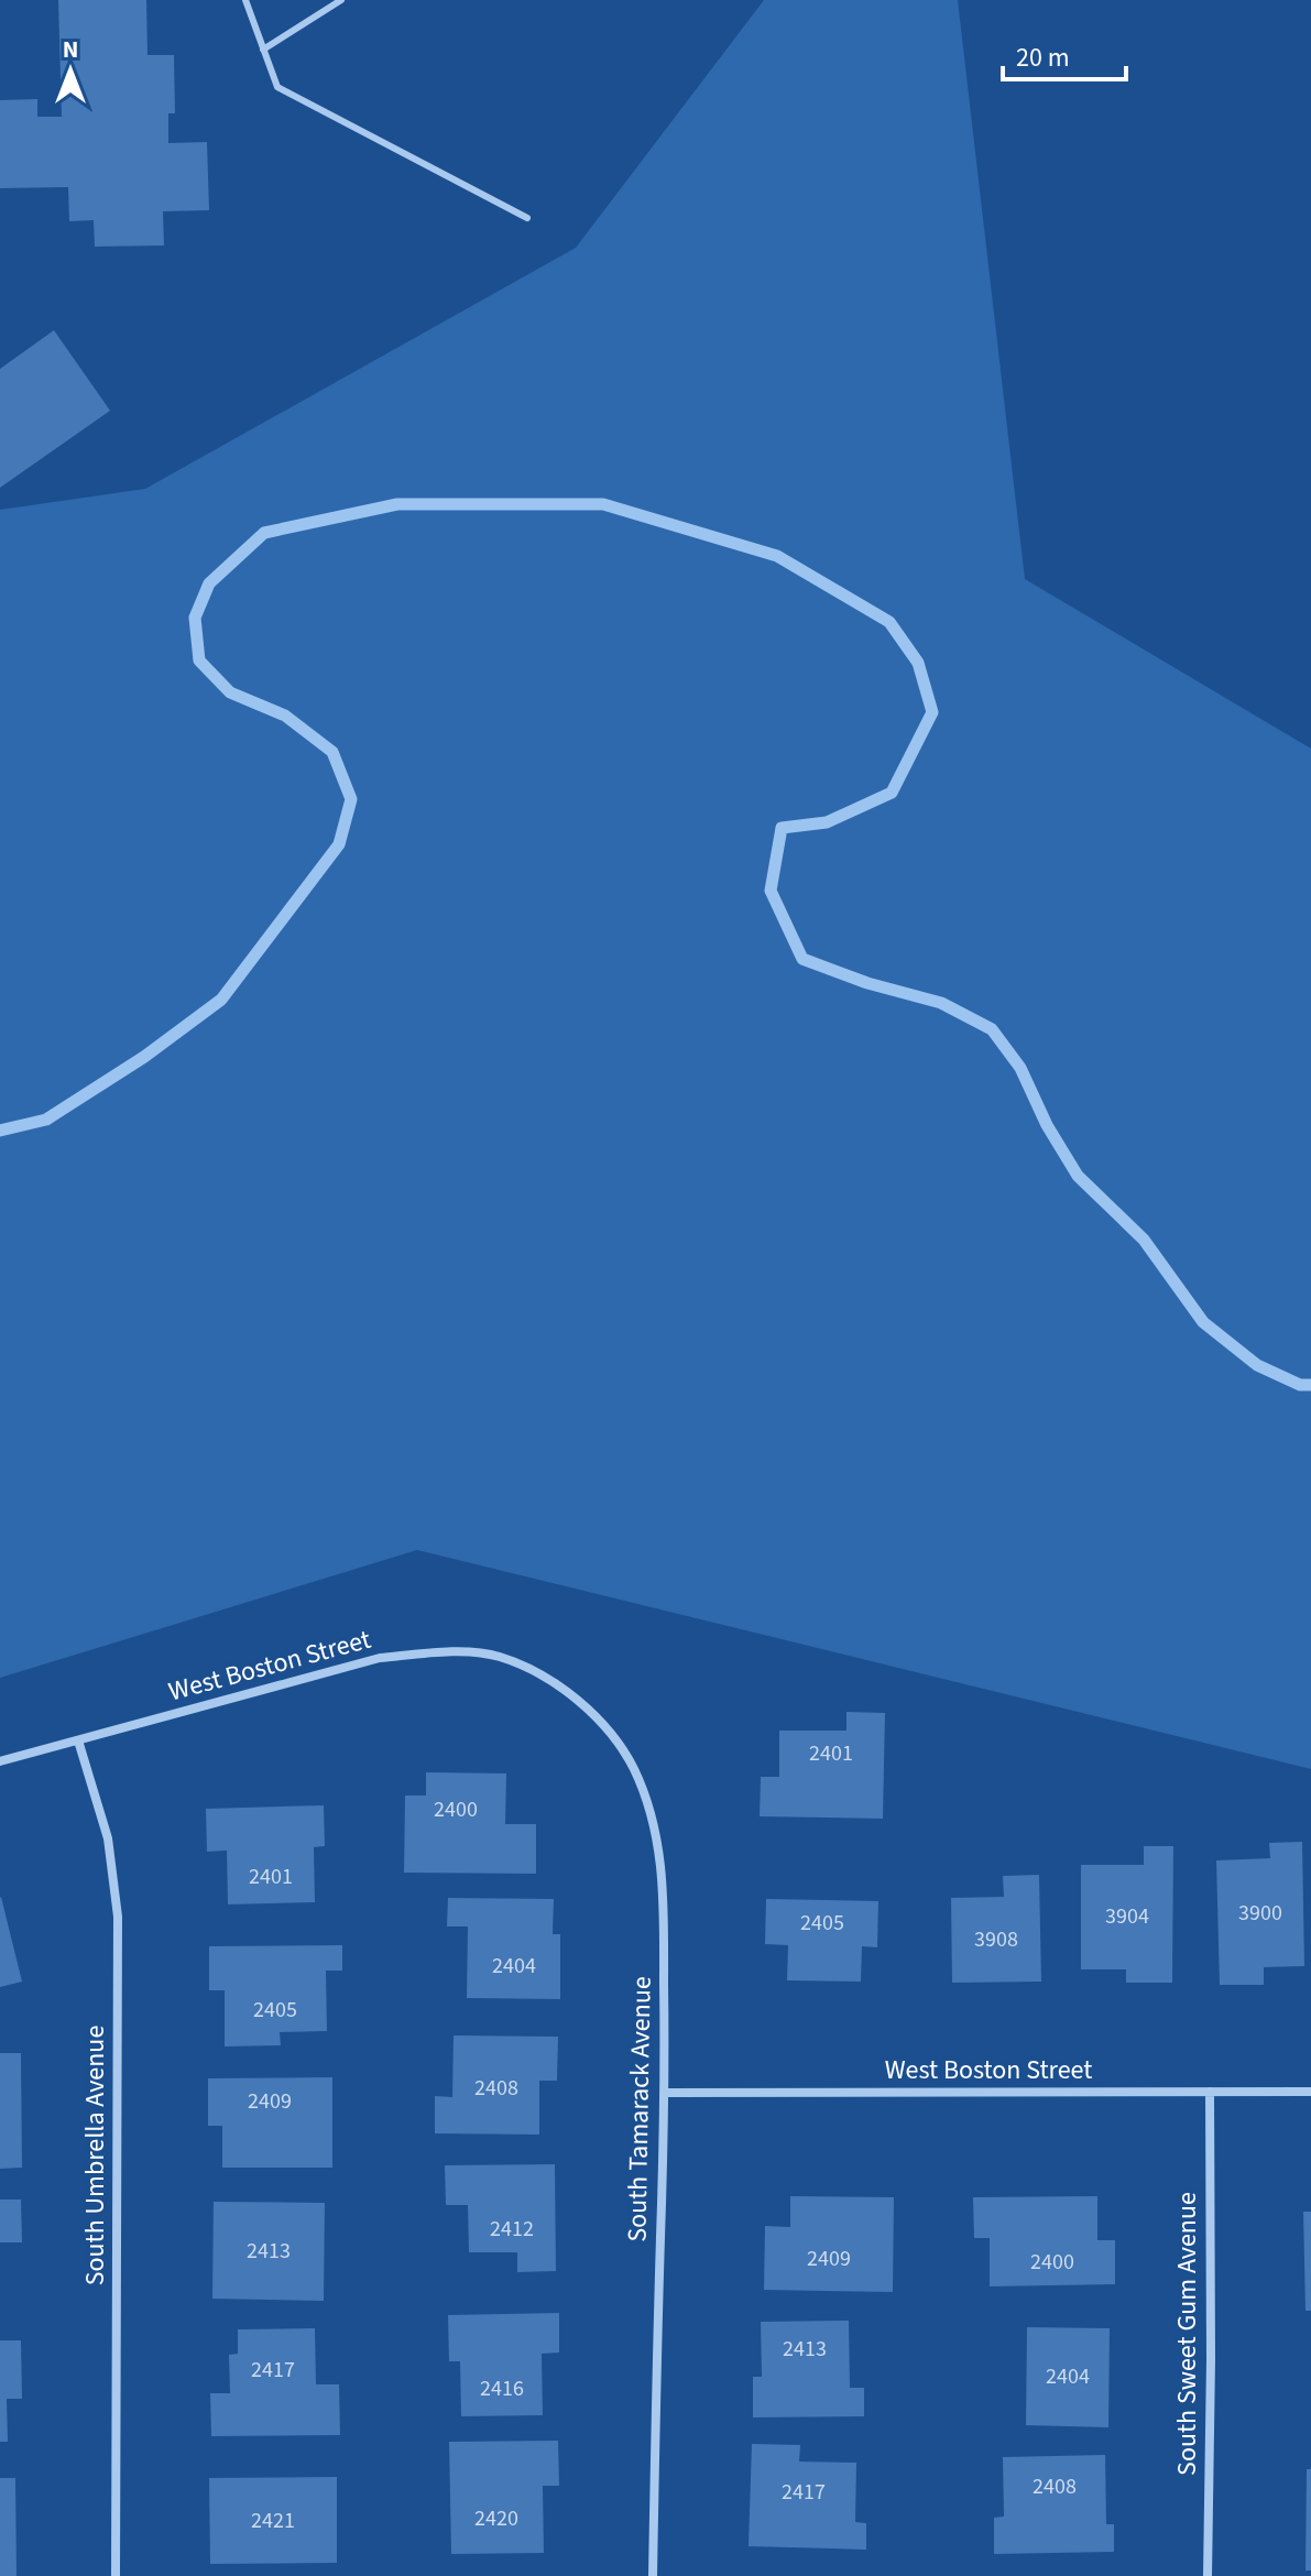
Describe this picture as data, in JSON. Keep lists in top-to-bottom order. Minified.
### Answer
{"streets":{"street":["West Boston Street","South Tamarack Avenue","South Umbrella Avenue","South Sweet Gum Avenue"]},"crossings":[["West Boston Street","South Tamarack Avenue"],["West Boston Street","South Umbrella Avenue"],["West Boston Street","South Sweet Gum Avenue"]],"house_numbers":["2401","2400","2401","3900","3904","2405","3908","2404","2405","2408","2409","2412","2413","2409","2400","2413","2417","2404","2416","2408","2417","2420","2421"],"scale_bar":"20 m","north":"top"}
